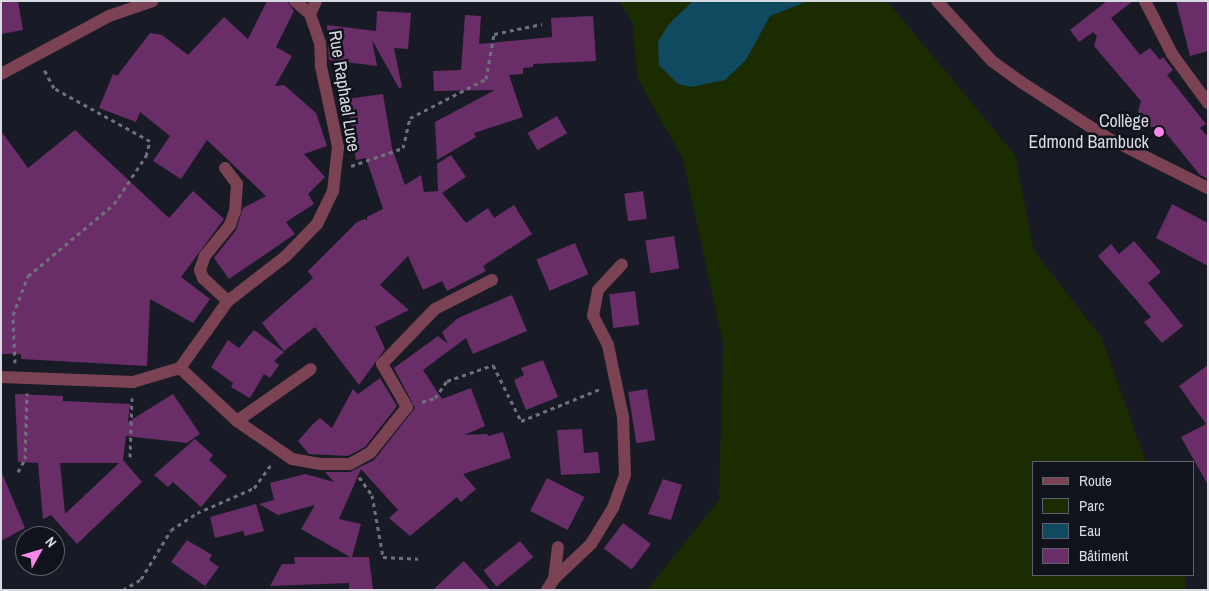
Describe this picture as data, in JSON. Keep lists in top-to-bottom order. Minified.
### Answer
{"streets":{"street":["Rue Raphael Luce"]},"places":["Collège Edmond Bambuck"],"legend":["Route","Parc","Eau","Bâtiment"],"north":"top right"}
